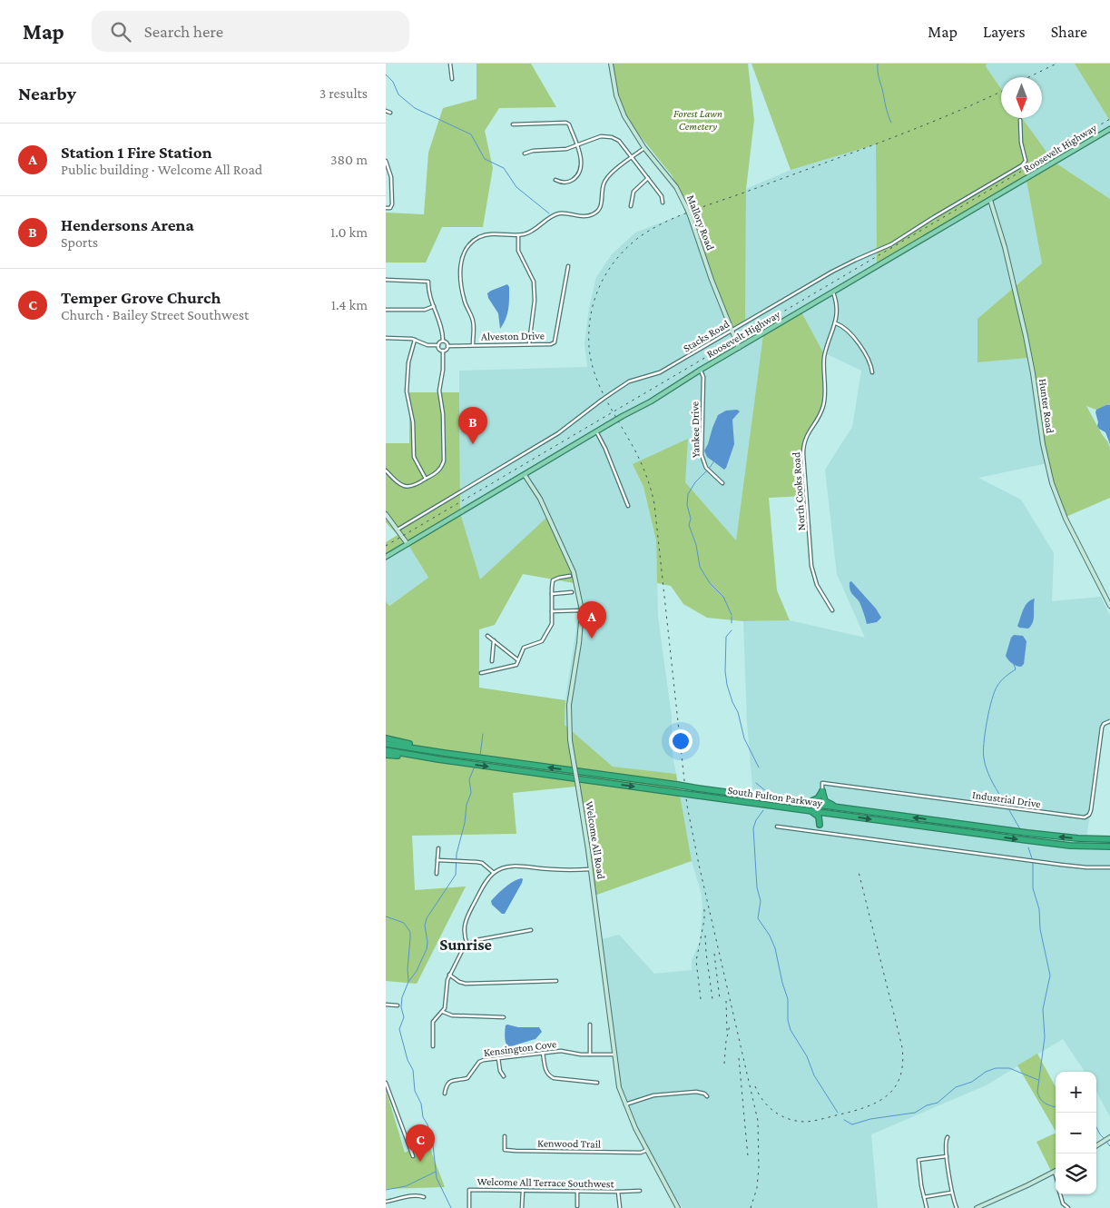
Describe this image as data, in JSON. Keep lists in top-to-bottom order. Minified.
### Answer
{"streets":{"highway":["South Fulton Parkway"],"main road":["Roosevelt Highway"],"street":["Mallory Road","Alveston Drive","Stacks Road","Hunter Road","Yankee Drive","North Cooks Road","Industrial Drive","Welcome All Road","Kensington Cove","Kenwood Trail","Welcome All Terrace Southwest"]},"crossings":[["Roosevelt Highway","Mallory Road"],["Roosevelt Highway","Hunter Road"],["Roosevelt Highway","Yankee Drive"],["Roosevelt Highway","North Cooks Road"],["Roosevelt Highway","Welcome All Road"],["Mallory Road","Stacks Road"],["Welcome All Road","Kensington Cove"],["Welcome All Road","Kenwood Trail"]],"districts":["Sunrise"],"parks":["Forest Lawn Cemetery"],"north":"bottom","page":{"header":"Map","search":"Search here","nav":["Map","Layers","Share"],"heading":["Nearby","3 results"],"list":[{"mark":"A","name":"Station 1 Fire Station","note":"Public building · Welcome All Road","value":"380 m"},{"mark":"B","name":"Hendersons Arena","note":"Sports","value":"1.0 km"},{"mark":"C","name":"Temper Grove Church","note":"Church · Bailey Street Southwest","value":"1.4 km"}],"pins":["B","A","C"],"map_buttons":["+","−"]}}
